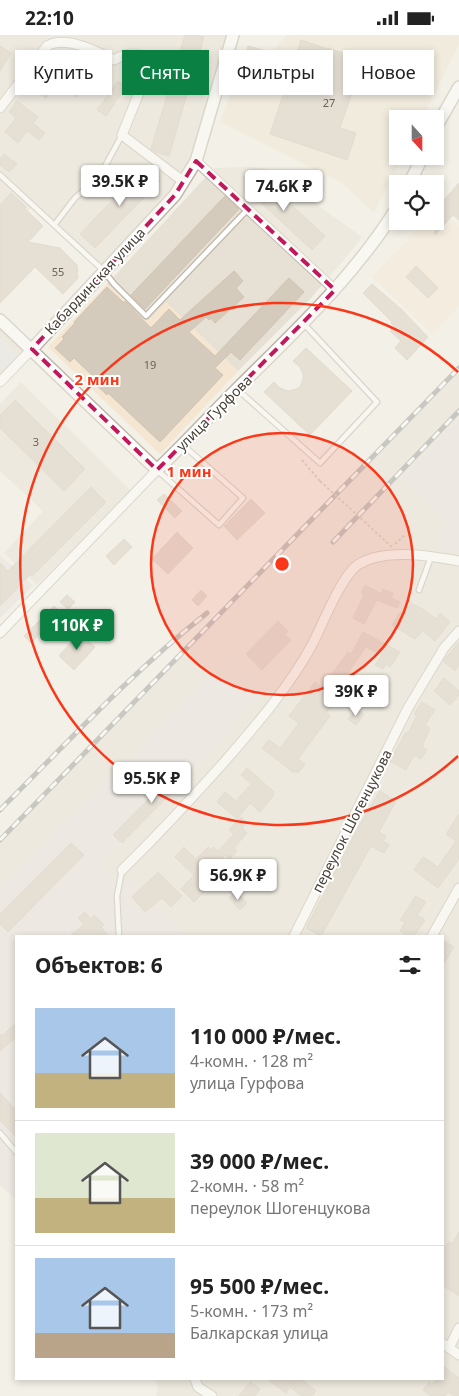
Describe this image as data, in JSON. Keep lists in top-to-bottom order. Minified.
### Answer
{"streets":{"street":["Кабардинская улица","улица Гурфова","переулок Шогенцукова"]},"house_numbers":["27","55","19","3"],"north":"bottom","page":{"status":"22:10","chip":["Купить","Снять","Фильтры","Новое"],"price":["39.5K ₽","74.6K ₽","110K ₽","39K ₽","95.5K ₽","56.9K ₽"],"heading":"Объектов: 6","list":[{"name":"110 000 ₽/мес.","note":"4-комн. · 128 m² · улица Гурфова"},{"name":"39 000 ₽/мес.","note":"2-комн. · 58 m² · переулок Шогенцукова"},{"name":"95 500 ₽/мес.","note":"5-комн. · 173 m² · Балкарская улица"}]},"rings":["2 мин","1 мин"]}
